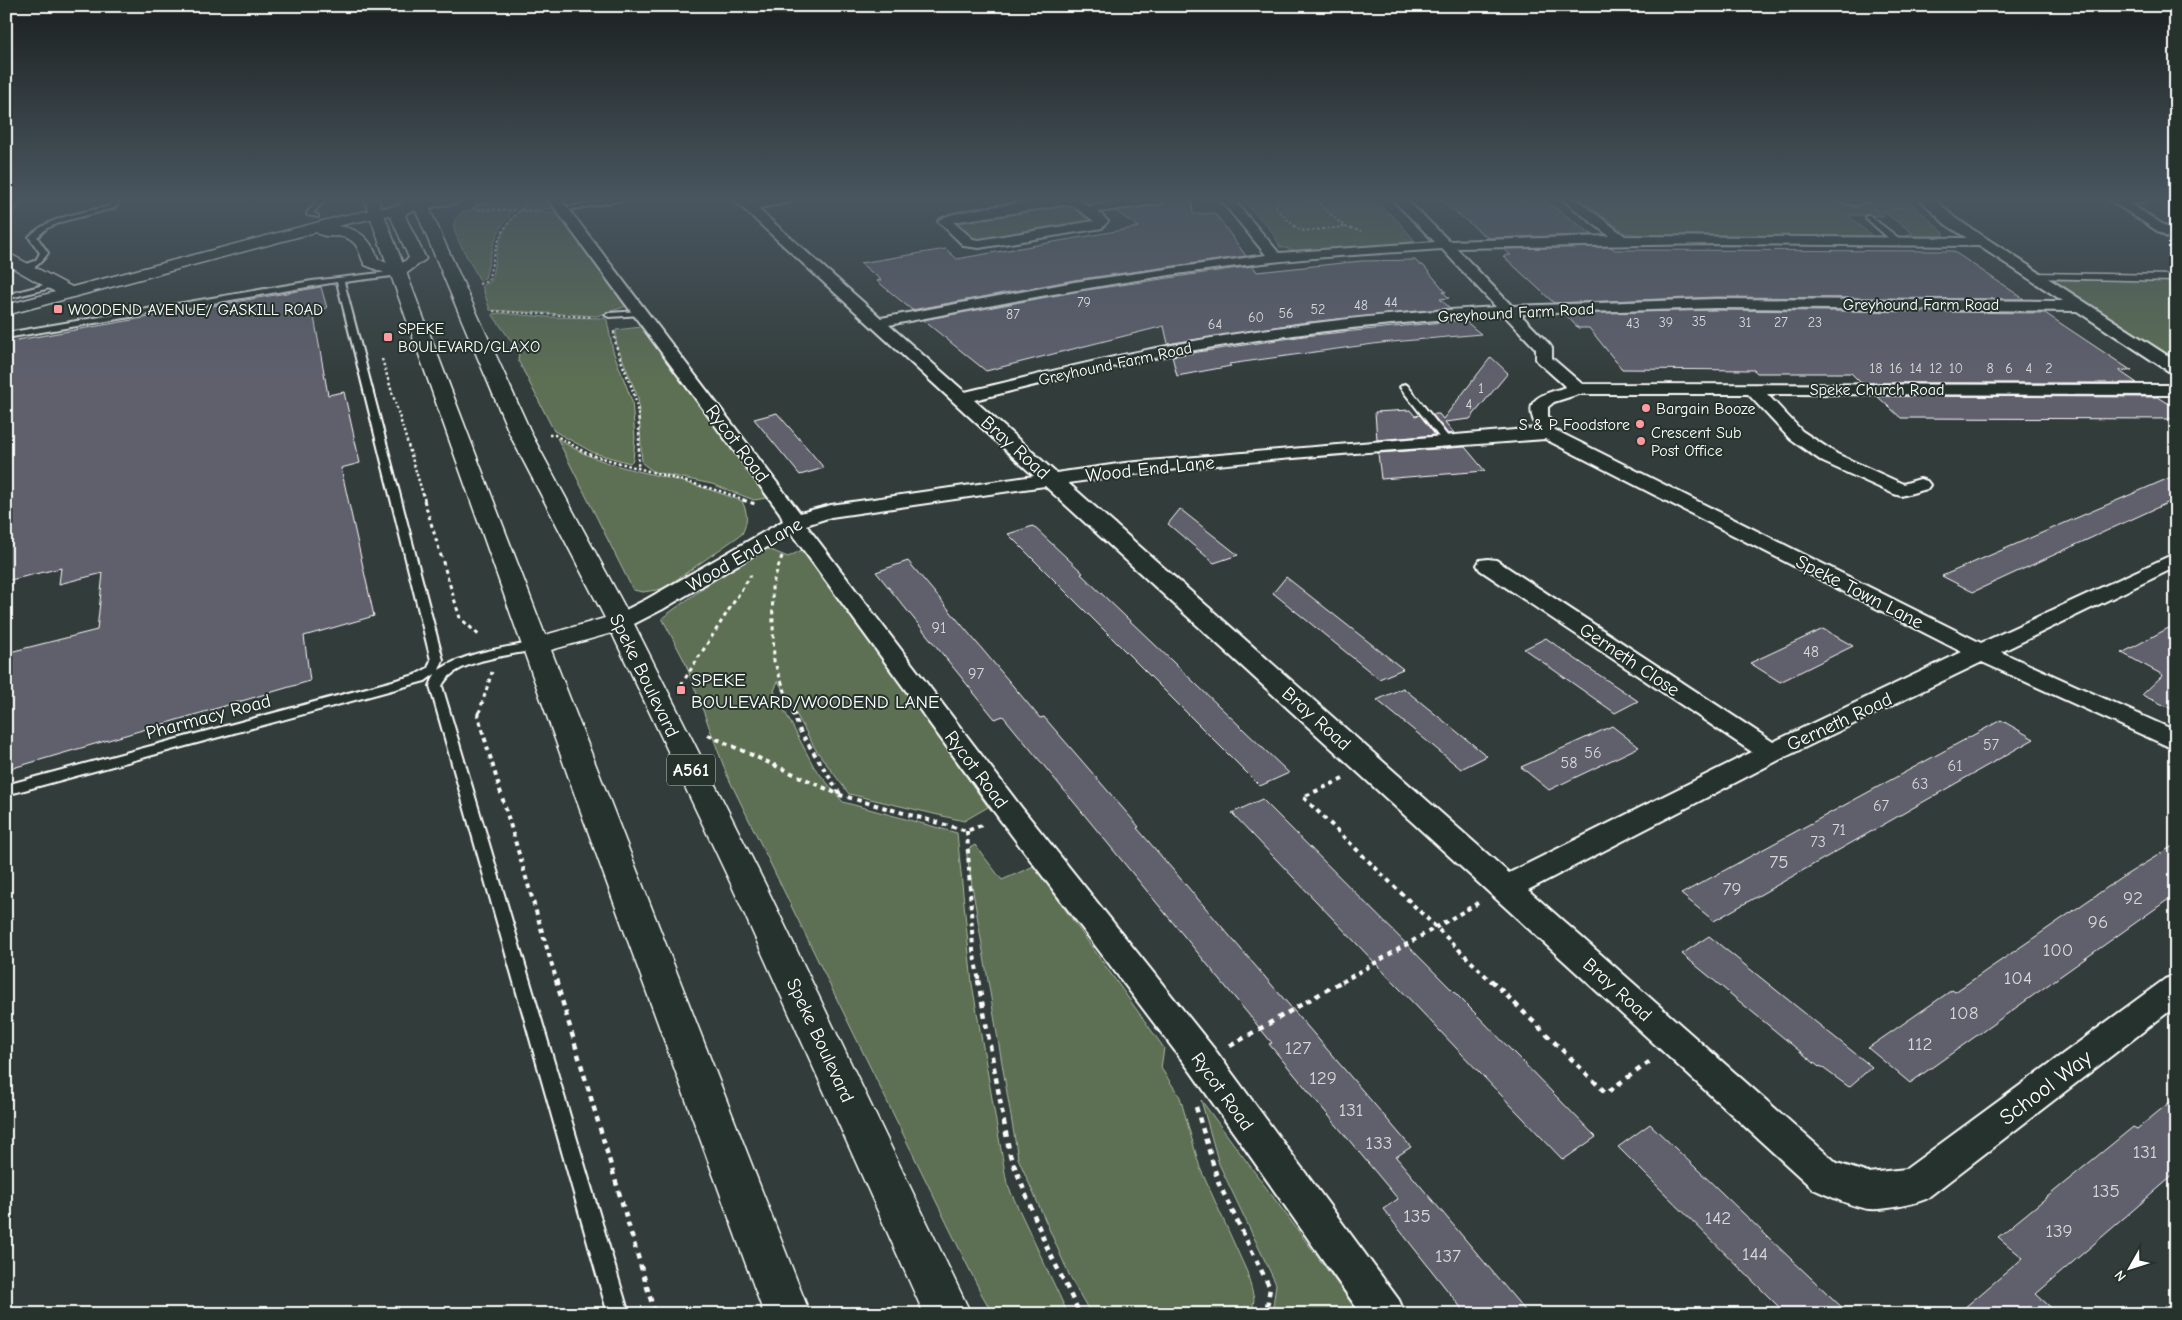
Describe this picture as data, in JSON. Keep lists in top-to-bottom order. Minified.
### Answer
{"streets":{"main road":["Speke Boulevard","A561"],"street":["Greyhound Farm Road","Speke Church Road","Rycot Road","Bray Road","Wood End Lane","Speke Town Lane","Gerneth Close","Gerneth Road","School Way"],"lane":["Pharmacy Road"]},"crossings":[["Greyhound Farm Road","Bray Road"],["Rycot Road","Wood End Lane"],["Bray Road","Wood End Lane"],["Bray Road","Gerneth Road"],["Bray Road","School Way"],["Wood End Lane","Speke Town Lane"],["Wood End Lane","Speke Boulevard"],["Speke Town Lane","Gerneth Road"],["Gerneth Close","Gerneth Road"]],"places":{"transit":["WOODEND AVENUE/ GASKILL ROAD","SPEKE BOULEVARD/GLAXO","SPEKE BOULEVARD/WOODEND LANE"],"other":["Bargain Booze","S & P Foodstore","Crescent Sub Post Office"]},"house_numbers":["79","44","48","52","56","87","60","35","39","31","27","23","43","64","18","16","14","12","10","8","6","4","2","1","4","91","48","97","57","56","58","61","63","67","71","73","75","79","92","96","100","104","108","112","127","129","131","133","131","135","135","142","139","144","137"],"north":"bottom left"}
